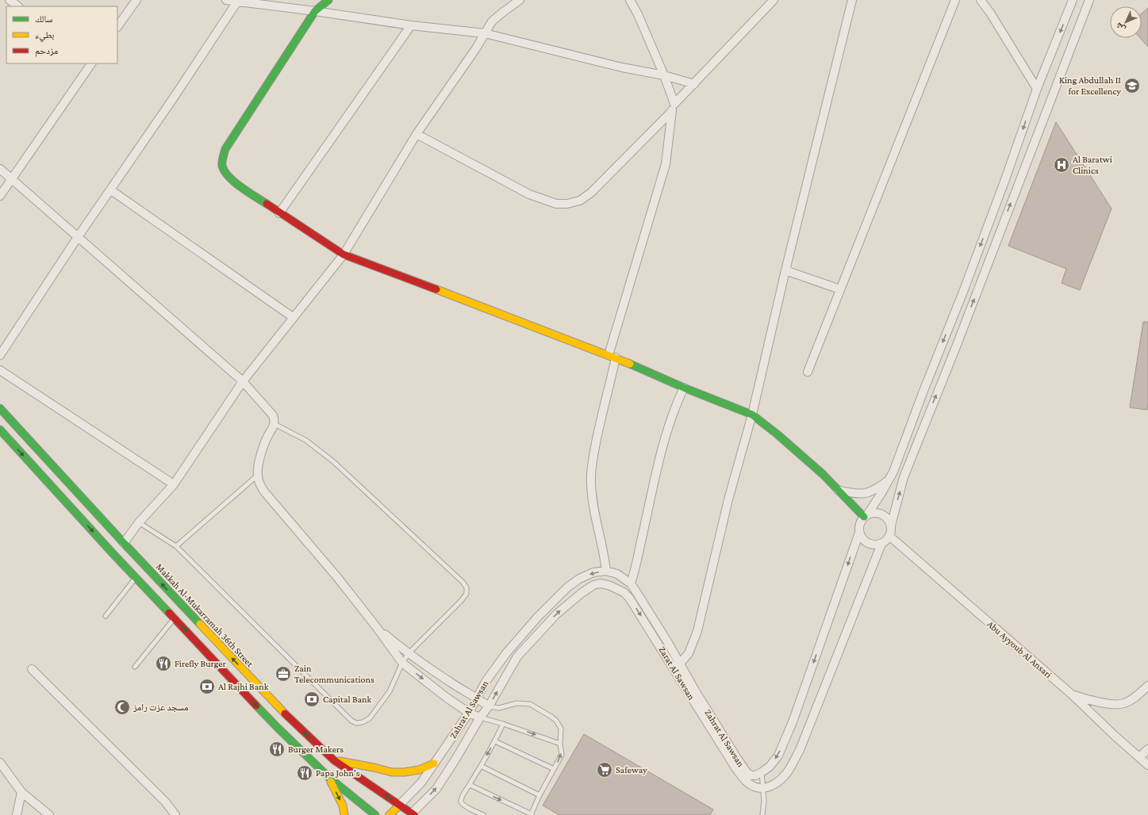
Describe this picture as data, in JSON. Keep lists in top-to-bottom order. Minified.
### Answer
{"streets":{"main road":["Makkah Al-Mukarramah 36th Street"],"street":["Abu Ayyoub Al Ansari","Zarat Al Sawsan","Zahrat Al Sawsan"]},"crossings":[["Makkah Al-Mukarramah 36th Street","Zarat Al Sawsan"],["Makkah Al-Mukarramah 36th Street","Zahrat Al Sawsan"]],"places":{"school or university":["King Abdullah II for Excellency"],"hospital":["Al Baratwi Clinics"],"restaurant":["Firefly Burger","Burger Makers","Papa John's"],"office":["Zain Telecommunications"],"bank":["Al Rajhi Bank","Capital Bank"],"mosque":["مسجد عزت رامز"],"supermarket":["Safeway"]},"legend":["سالك","بطيء","مزدحم"],"north":"bottom left"}
